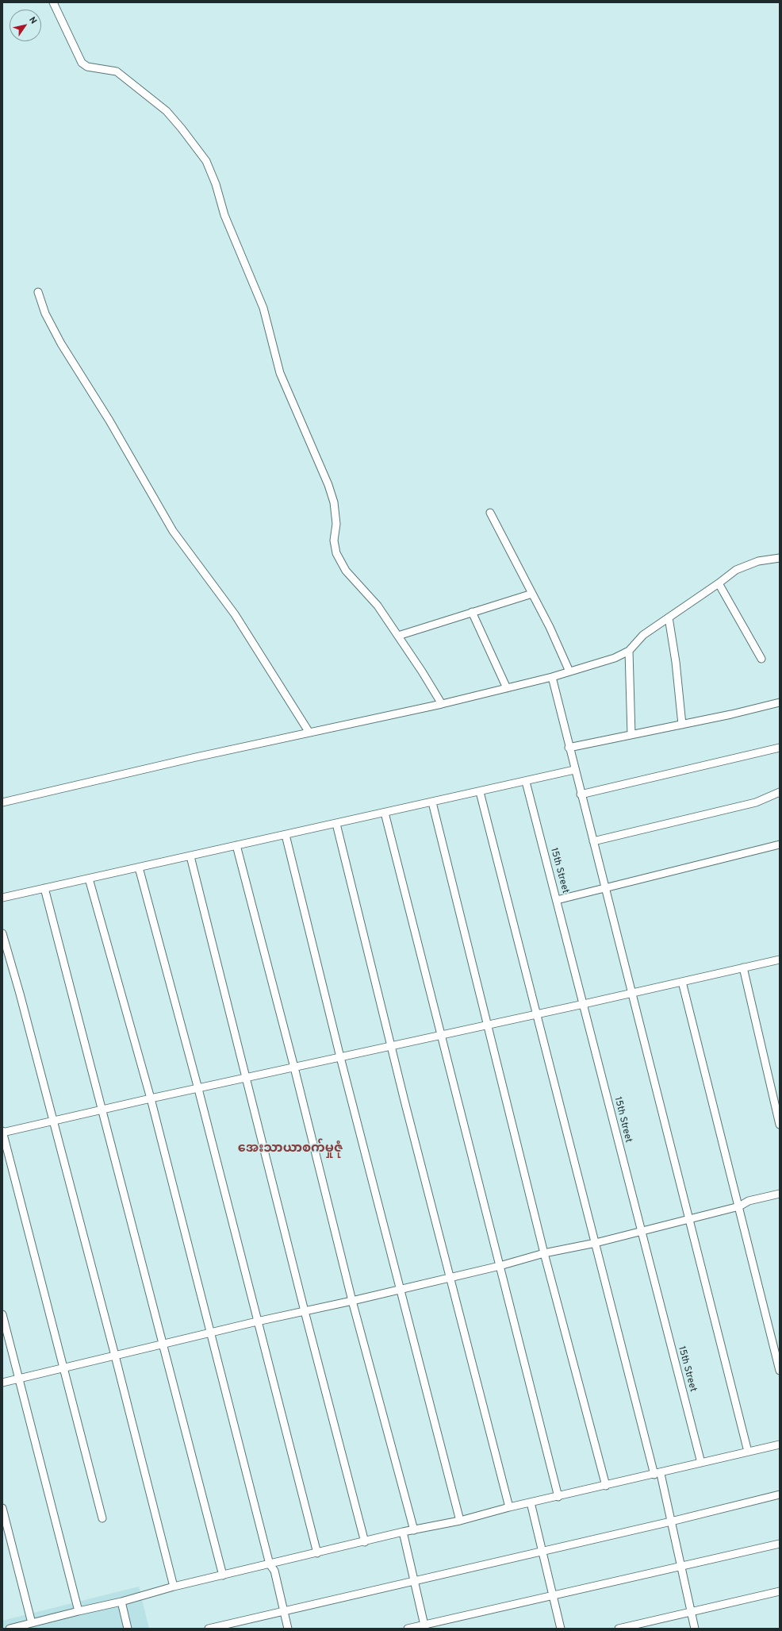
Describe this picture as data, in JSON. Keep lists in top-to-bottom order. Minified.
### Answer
{"streets":{"street":["15th Street"]},"districts":["အေးသာယာစက်မှုဇုံ"],"north":"top right"}
